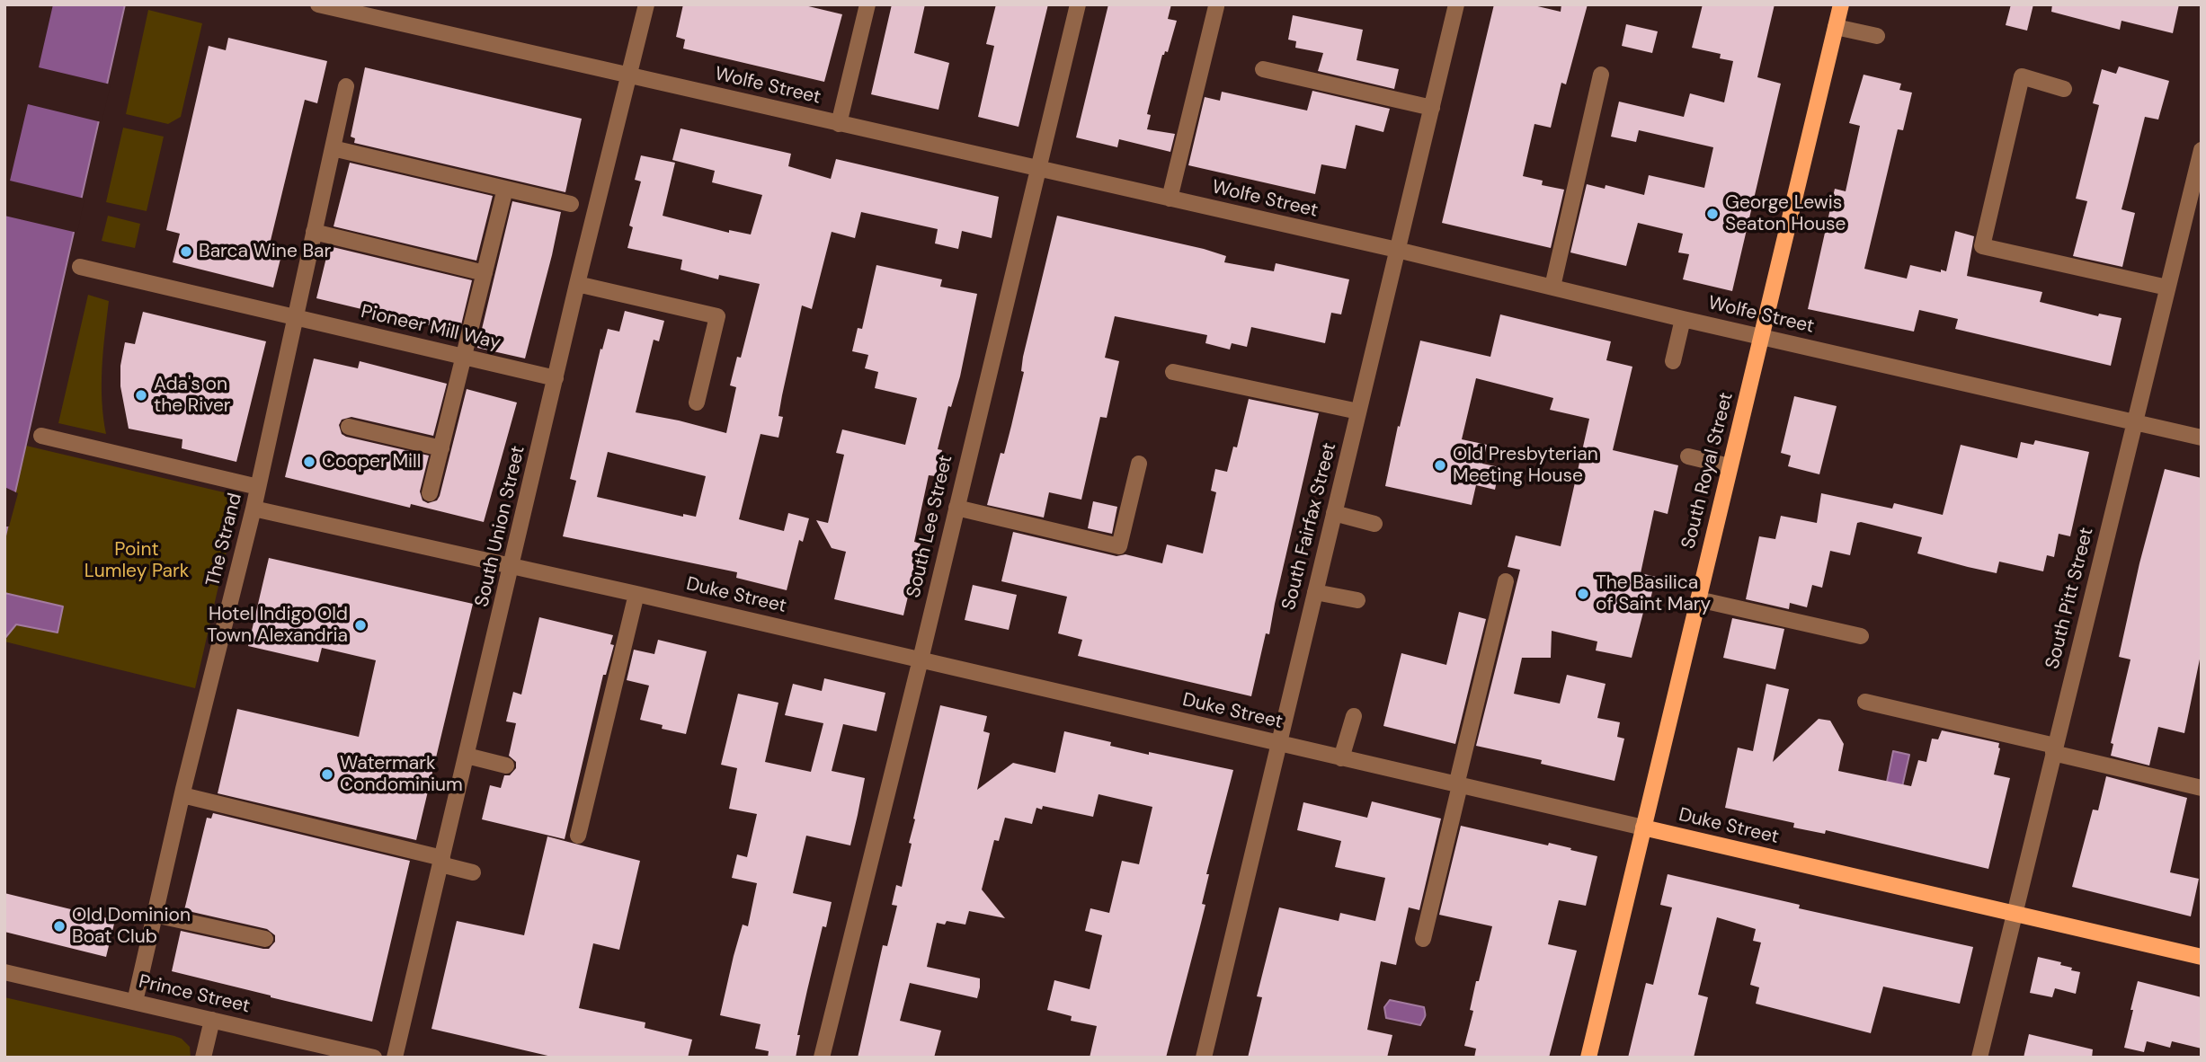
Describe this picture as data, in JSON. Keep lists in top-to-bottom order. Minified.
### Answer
{"streets":{"main road":["South Royal Street","Duke Street"],"street":["Wolfe Street","Pioneer Mill Way","South Union Street","South Lee Street","South Fairfax Street","The Strand","South Pitt Street","Prince Street"]},"crossings":[["Wolfe Street","South Royal Street"],["Wolfe Street","South Union Street"],["Wolfe Street","South Lee Street"],["Wolfe Street","South Fairfax Street"],["Wolfe Street","South Pitt Street"],["Pioneer Mill Way","South Union Street"],["Pioneer Mill Way","The Strand"],["South Royal Street","Duke Street"],["South Union Street","Duke Street"],["South Lee Street","Duke Street"],["South Fairfax Street","Duke Street"],["The Strand","Duke Street"],["The Strand","Prince Street"],["Duke Street","South Pitt Street"]],"parks":["Point Lumley Park"],"places":["George Lewis Seaton House","Barca Wine Bar","Ada's on the River","Cooper Mill","Old Presbyterian Meeting House","The Basilica of Saint Mary","Hotel Indigo Old Town Alexandria","Watermark Condominium","Old Dominion Boat Club"]}
